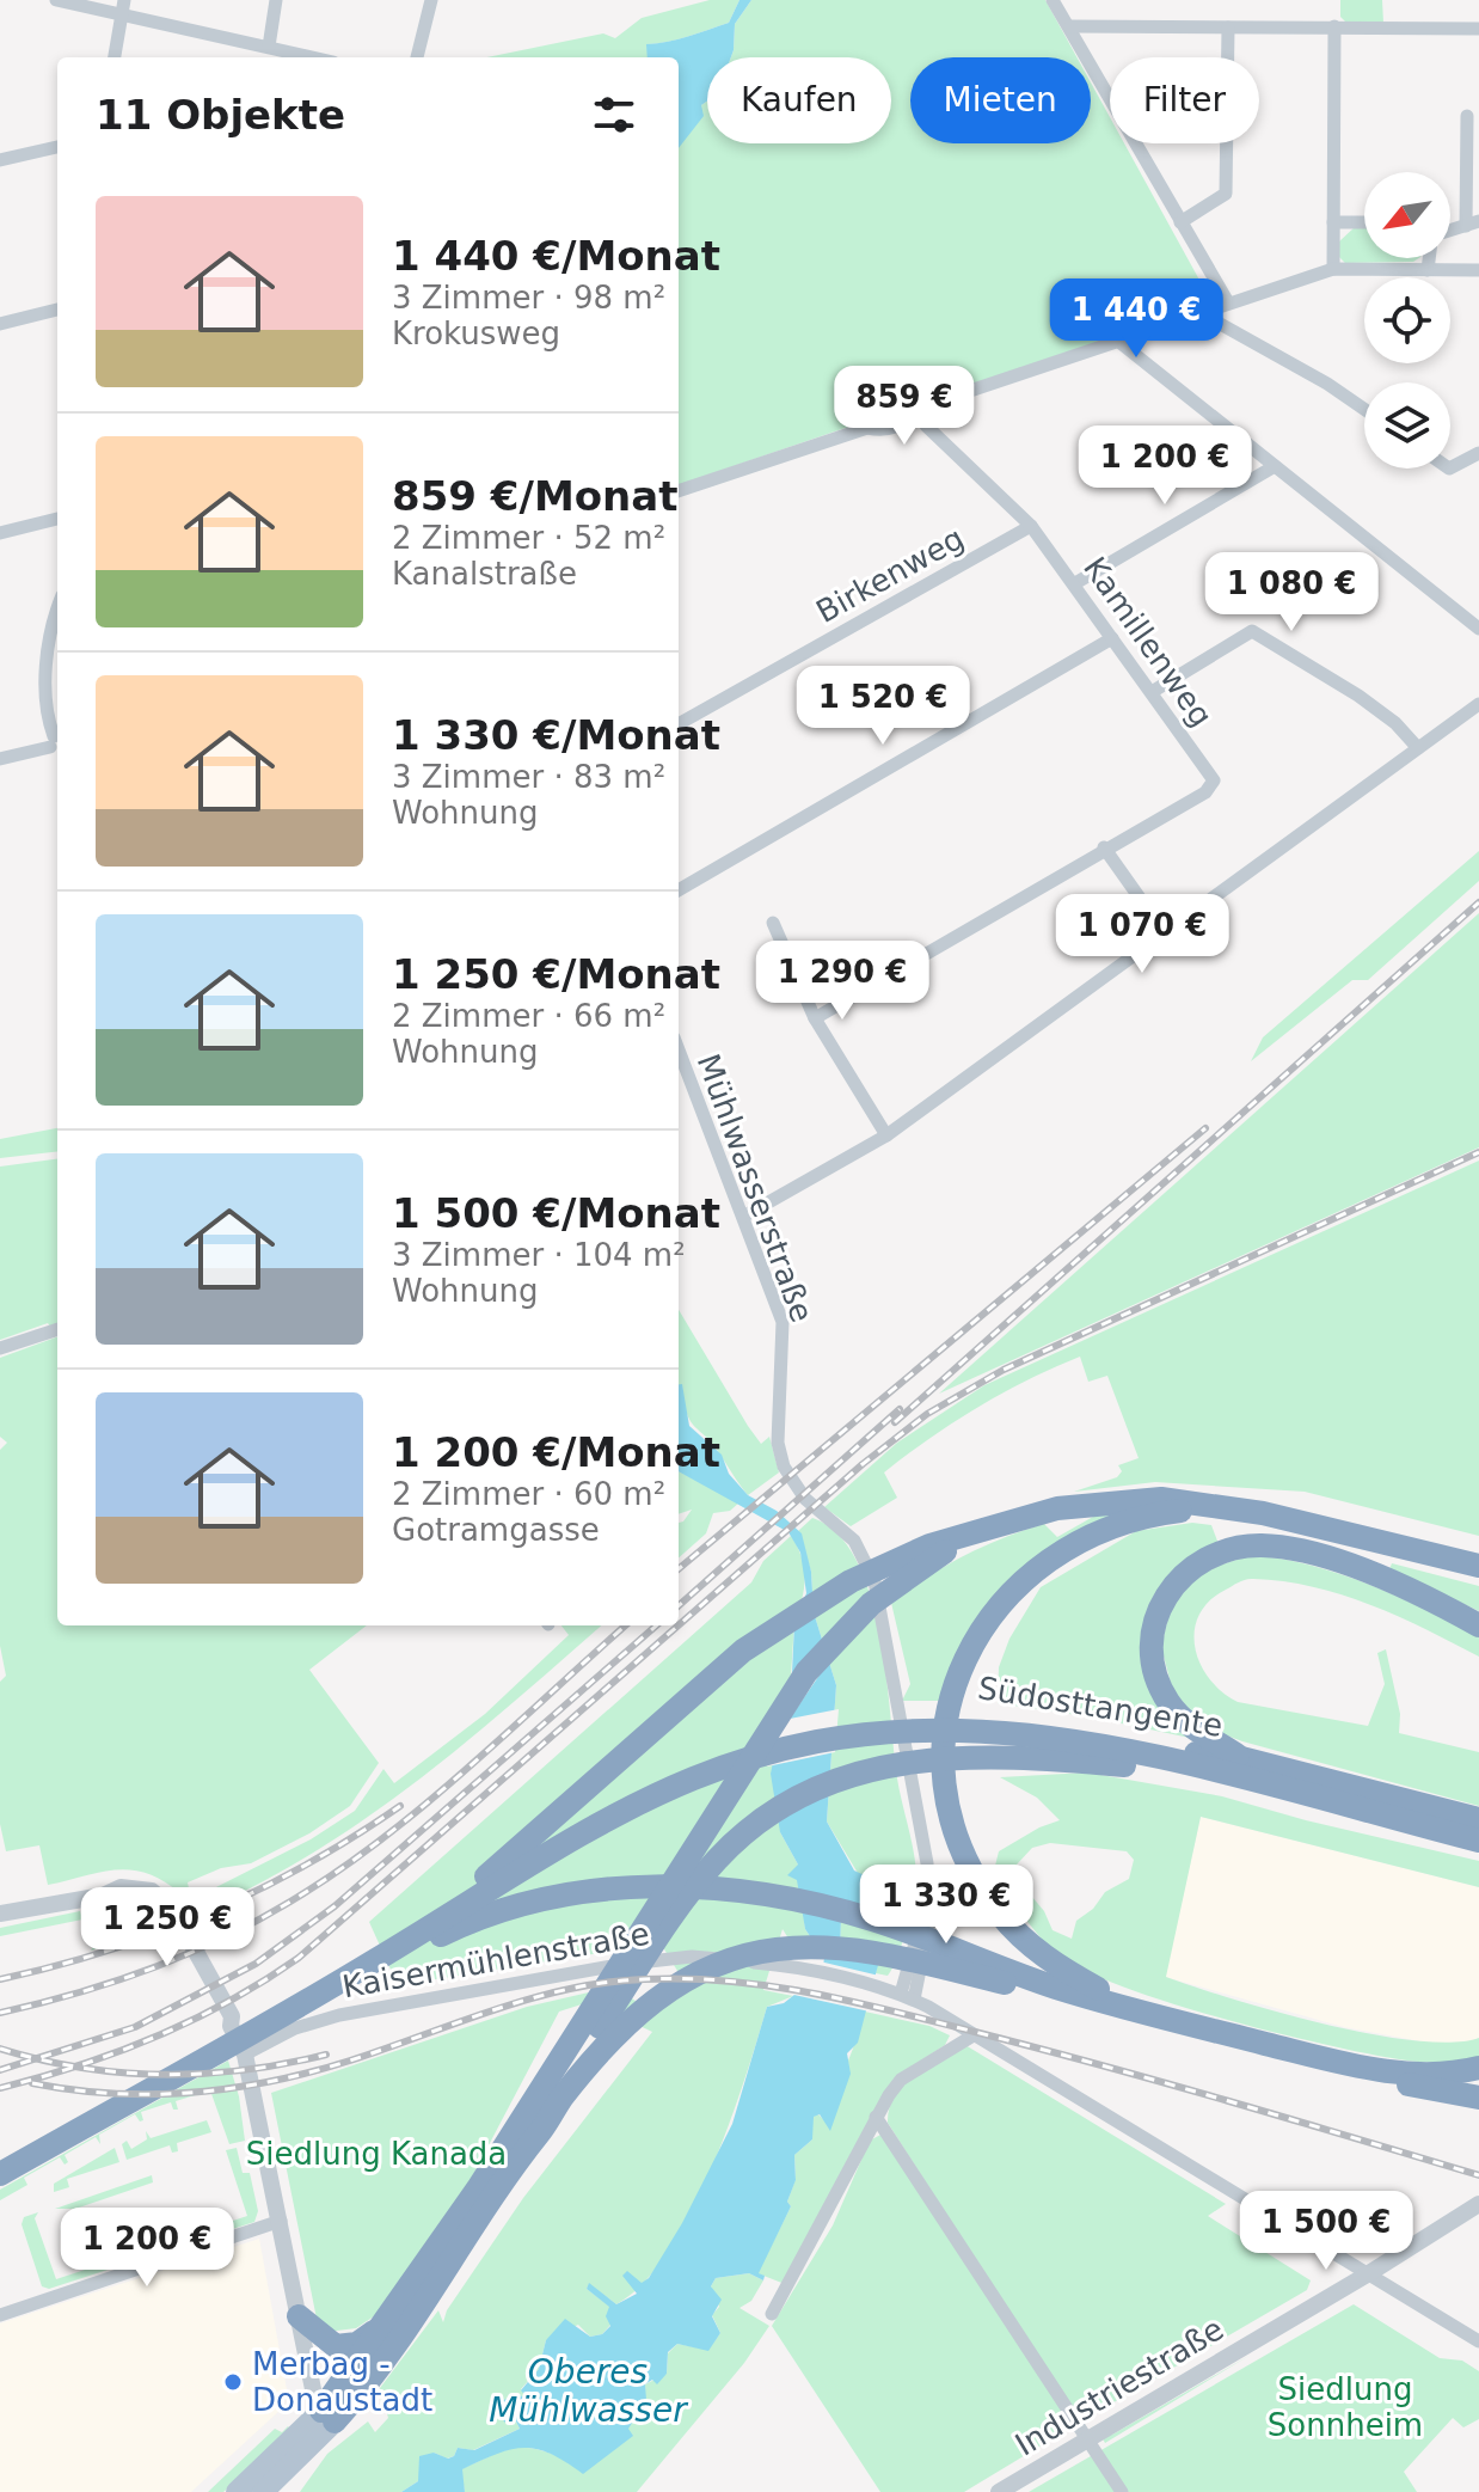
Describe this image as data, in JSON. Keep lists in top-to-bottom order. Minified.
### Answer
{"streets":{"highway":["Südosttangente"],"street":["Birkenweg","Kamillenweg","Mühlwasserstraße","Kaisermühlenstraße","Industriestraße"]},"crossings":[["Birkenweg","Kamillenweg"],["Mühlwasserstraße","Kaisermühlenstraße"]],"water":["Oberes Mühlwasser"],"parks":["Siedlung Kanada","Siedlung Sonnheim"],"places":["Merbag - Donaustadt"],"north":"bottom left","page":{"chip":["Kaufen","Mieten","Filter"],"heading":"11 Objekte","list":[{"name":"1 440 €/Monat","note":"3 Zimmer · 98 m² · Krokusweg"},{"name":"859 €/Monat","note":"2 Zimmer · 52 m² · Kanalstraße"},{"name":"1 330 €/Monat","note":"3 Zimmer · 83 m² · Wohnung"},{"name":"1 250 €/Monat","note":"2 Zimmer · 66 m² · Wohnung"},{"name":"1 500 €/Monat","note":"3 Zimmer · 104 m² · Wohnung"},{"name":"1 200 €/Monat","note":"2 Zimmer · 60 m² · Gotramgasse"}],"price":["1 440 €","859 €","1 200 €","1 080 €","1 520 €","1 070 €","1 290 €","1 330 €","1 250 €","1 500 €","1 200 €"]}}
